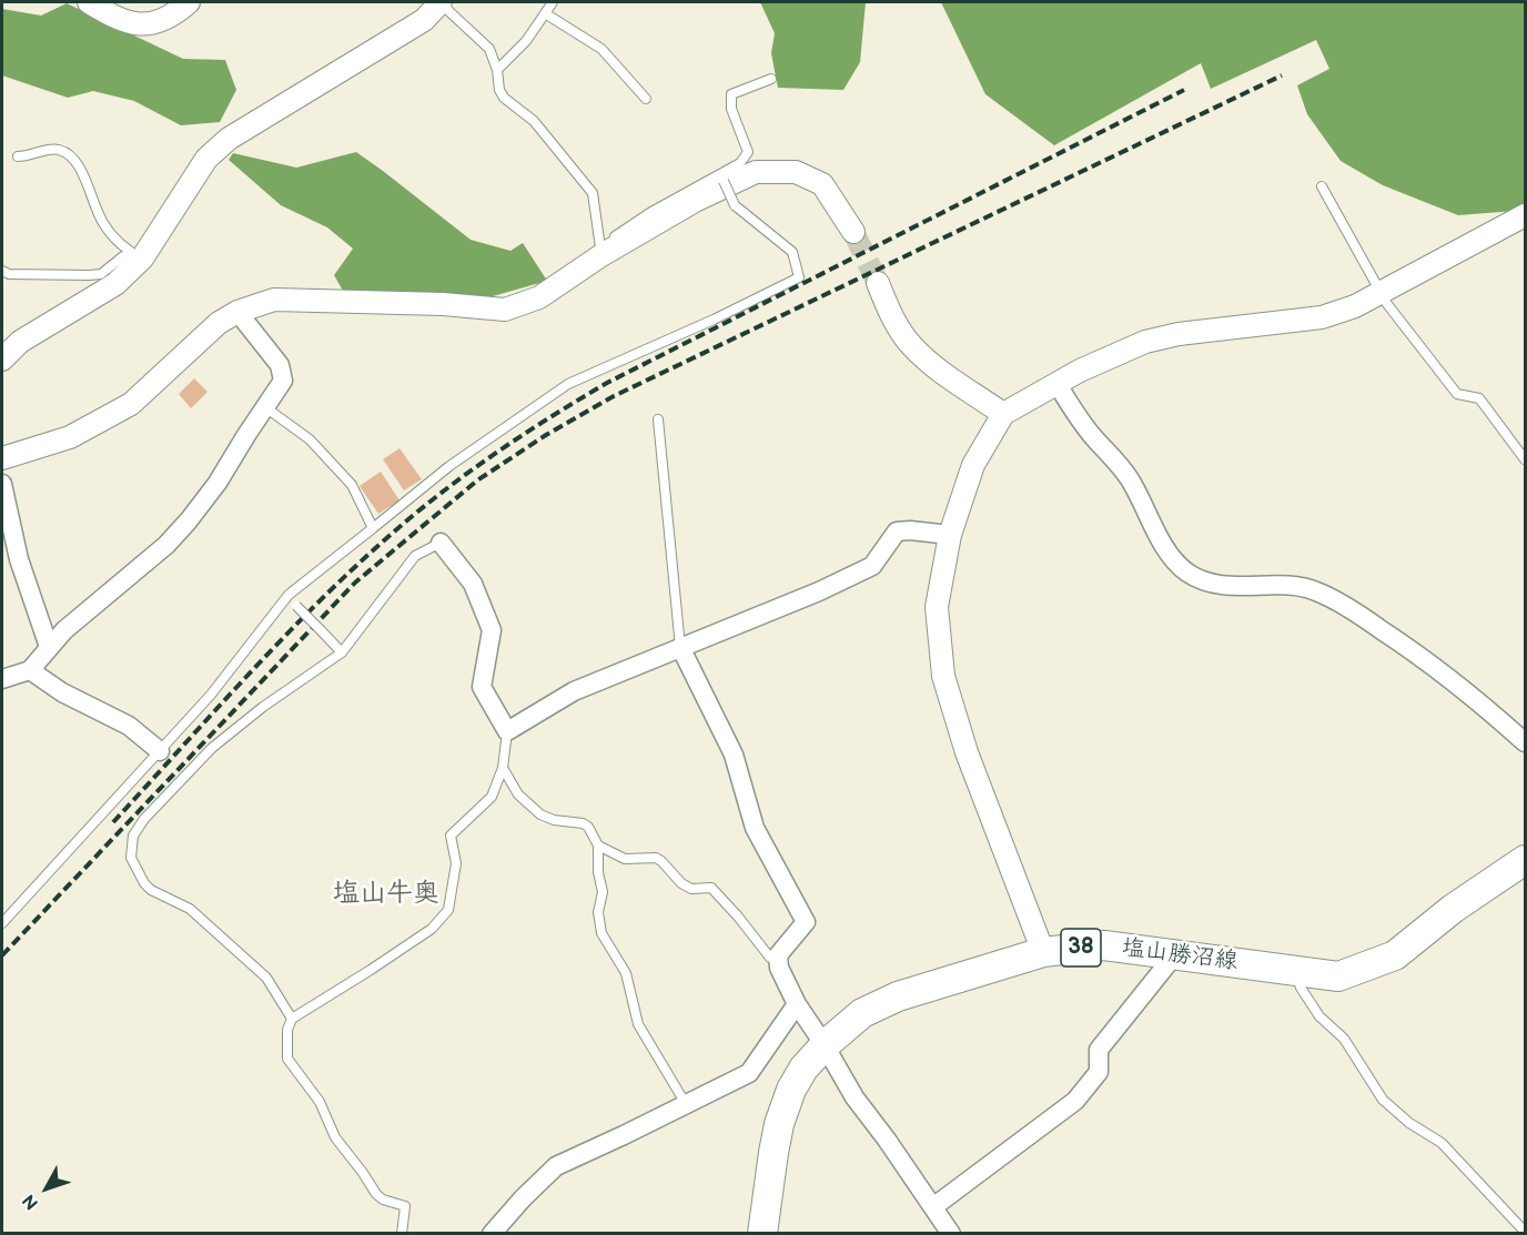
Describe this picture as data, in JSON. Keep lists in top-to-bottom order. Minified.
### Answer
{"streets":{"main road":["38","塩山勝沼線"]},"districts":["塩山牛奥"],"north":"bottom left"}
